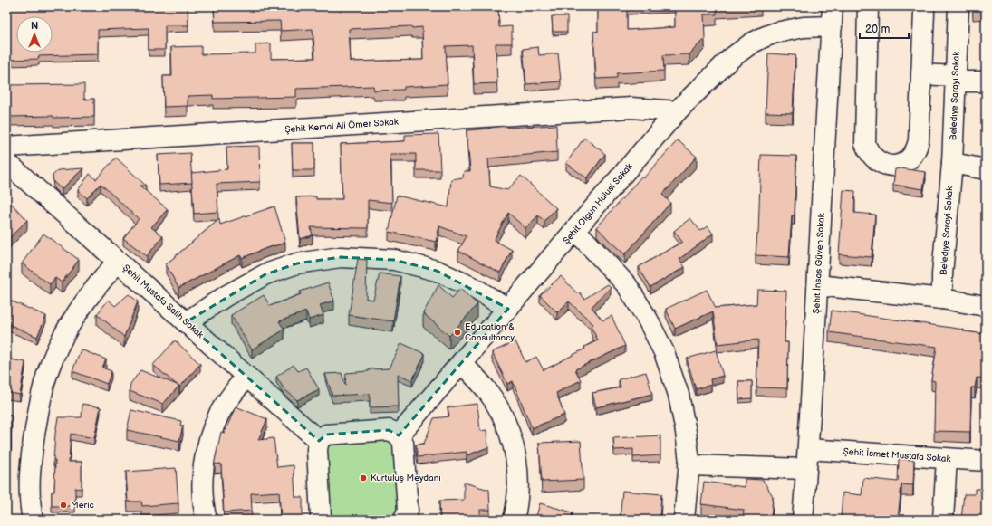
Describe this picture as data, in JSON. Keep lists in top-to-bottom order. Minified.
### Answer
{"streets":{"street":["Beledıye Sarayı Sokak","Şehit Kemal Ali Ömer Sokak","Şehit Olgun Hulusi Sokak","Beledıye Sarayi Sokak","Şehit İnsas Güven Sokak","Şehit Mustafa Salih Sokak","Şehit İsmet Mustafa Sokak"]},"crossings":[["Beledıye Sarayı Sokak","Beledıye Sarayi Sokak"],["Şehit Kemal Ali Ömer Sokak","Şehit Olgun Hulusi Sokak"],["Şehit Olgun Hulusi Sokak","Şehit İnsas Güven Sokak"],["Şehit İnsas Güven Sokak","Şehit İsmet Mustafa Sokak"]],"places":["Education & Consultancy","Kurtuluş Meydanı","Meric"],"scale_bar":"20 m","north":"top"}
